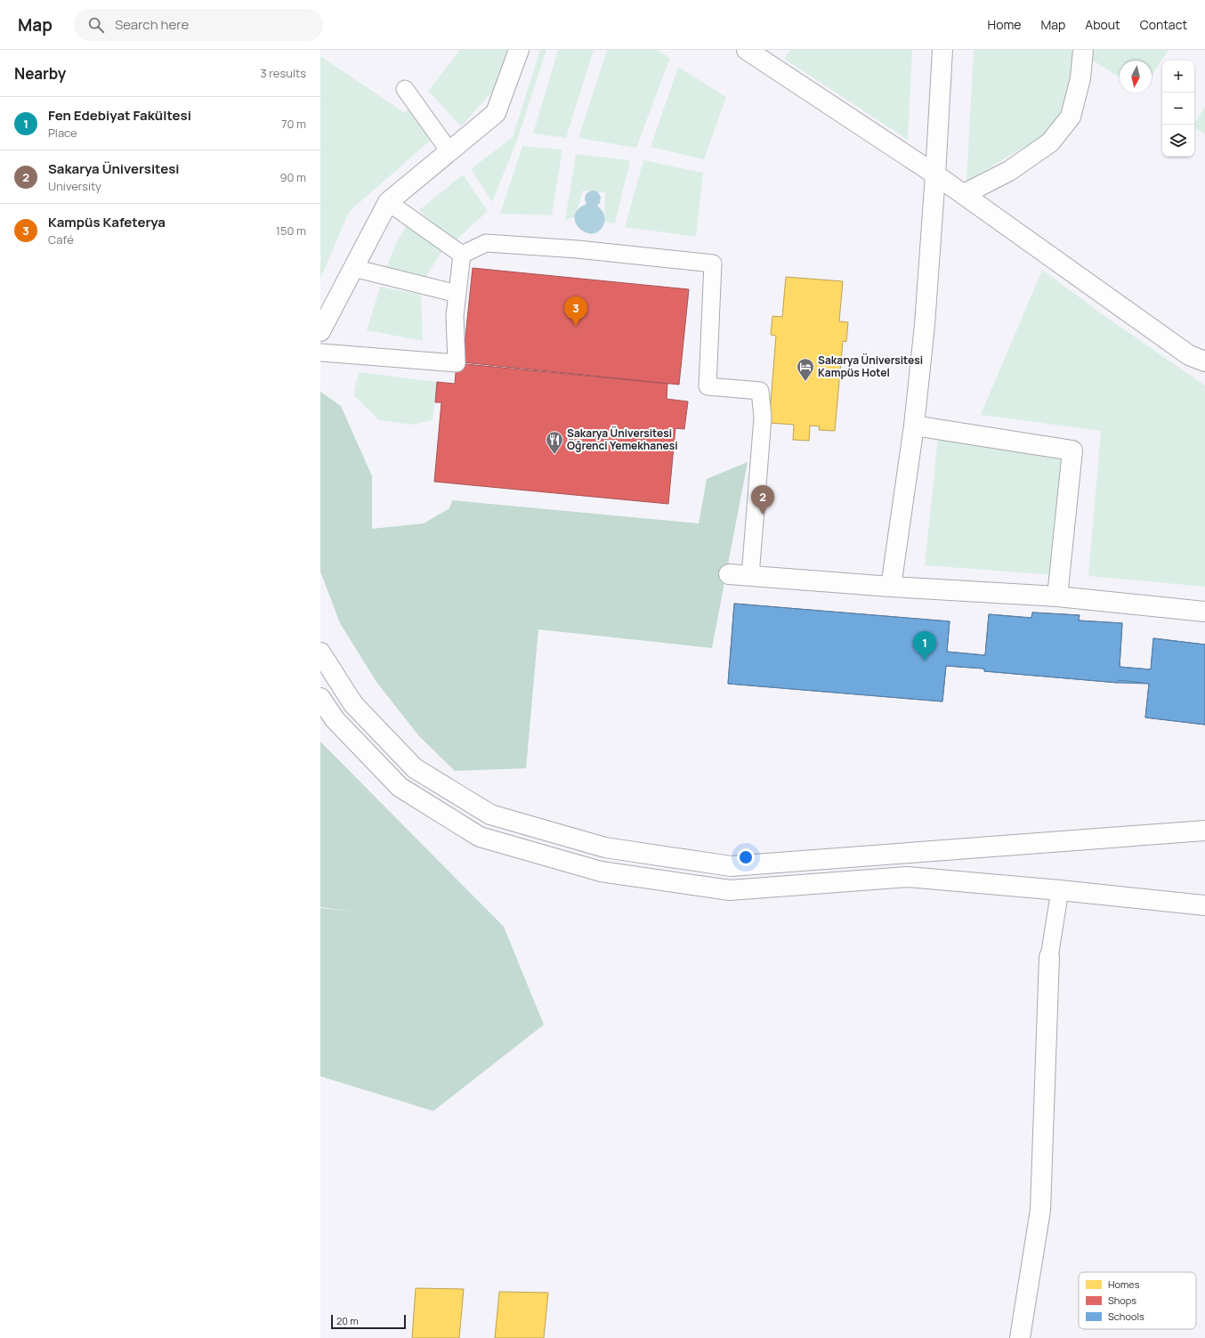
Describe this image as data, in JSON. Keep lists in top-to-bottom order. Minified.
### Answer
{"places":{"hotel":["Sakarya Üniversitesi Kampüs Hotel"],"restaurant":["Sakarya Üniversitesi Öğrenci Yemekhanesi"]},"legend":["Homes","Shops","Schools"],"scale_bar":"20 m","north":"bottom","page":{"header":"Map","search":"Search here","nav":["Home","Map","About","Contact"],"heading":["Nearby","3 results"],"map_buttons":["+","−"],"list":[{"mark":"1","name":"Fen Edebiyat Fakültesi","note":"Place","value":"70 m"},{"mark":"2","name":"Sakarya Üniversitesi","note":"University","value":"90 m"},{"mark":"3","name":"Kampüs Kafeterya","note":"Café","value":"150 m"}],"pins":["3","2","1"],"scale":"20 m"}}
